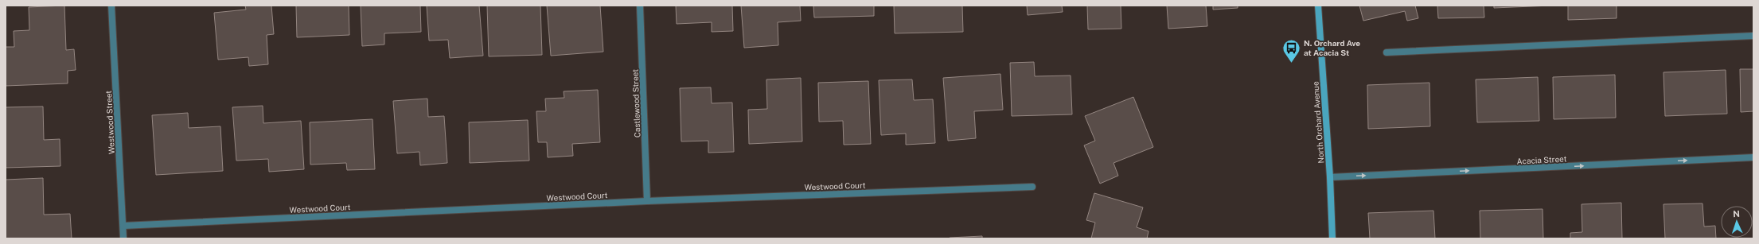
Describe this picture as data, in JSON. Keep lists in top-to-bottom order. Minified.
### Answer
{"streets":{"street":["Castlewood Street","Westwood Street","North Orchard Avenue","Acacia Street","Westwood Court"]},"crossings":[["Castlewood Street","Westwood Court"],["Westwood Street","Westwood Court"],["North Orchard Avenue","Acacia Street"]],"one_way":["Acacia Street"],"places":{"bus stop":["N. Orchard Ave at Acacia St"]},"north":"top"}
